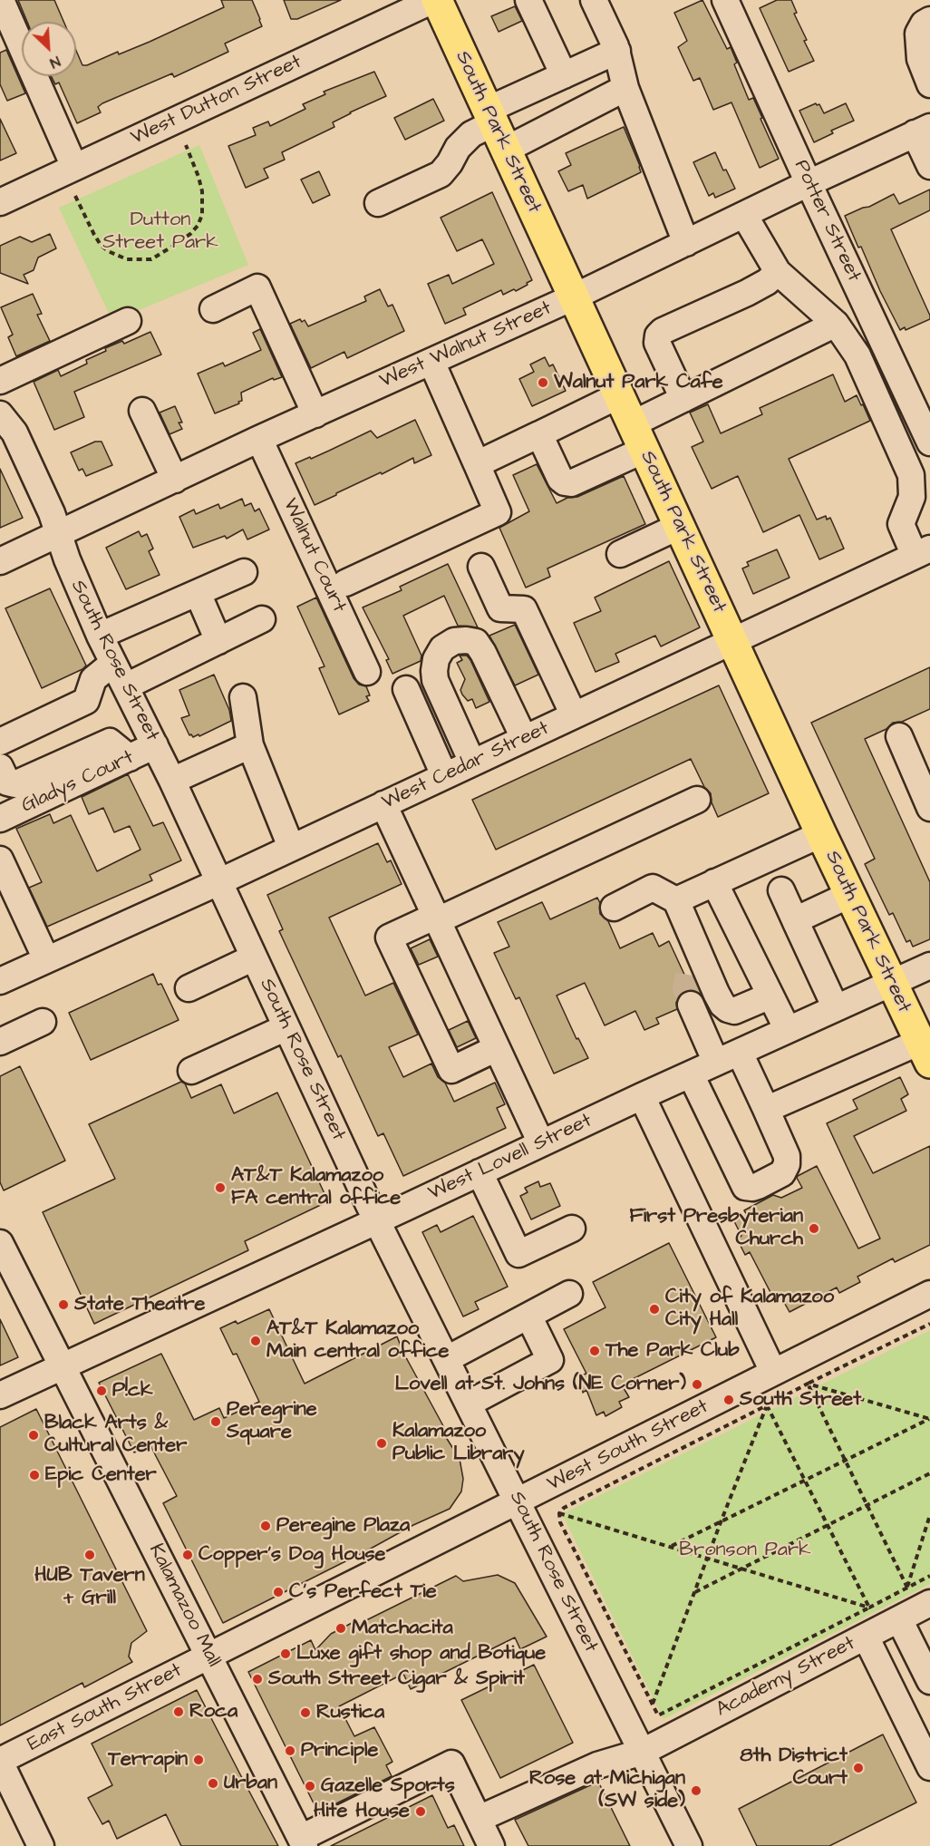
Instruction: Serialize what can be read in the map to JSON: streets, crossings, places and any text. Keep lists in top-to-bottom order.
{
  "streets": {
    "main road": ["South Park Street"],
    "street": [
      "West Dutton Street",
      "Potter Street",
      "West Walnut Street",
      "Walnut Court",
      "South Rose Street",
      "West Cedar Street",
      "Gladys Court",
      "West Lovell Street",
      "West South Street",
      "Kalamazoo Mall",
      "Academy Street",
      "East South Street"
    ]
  },
  "crossings": [
    ["West Dutton Street", "South Park Street"],
    ["South Park Street", "West Walnut Street"],
    ["South Park Street", "West Cedar Street"],
    ["South Park Street", "West Lovell Street"],
    ["Potter Street", "West Walnut Street"],
    ["West Walnut Street", "Walnut Court"],
    ["West Walnut Street", "South Rose Street"],
    ["South Rose Street", "West Cedar Street"],
    ["South Rose Street", "Gladys Court"],
    ["South Rose Street", "West Lovell Street"],
    ["South Rose Street", "West South Street"],
    ["South Rose Street", "Academy Street"],
    ["West Lovell Street", "Kalamazoo Mall"],
    ["West South Street", "Kalamazoo Mall"],
    ["West South Street", "East South Street"],
    ["Kalamazoo Mall", "East South Street"]
  ],
  "parks": ["Dutton Street Park", "Bronson Park"],
  "places": [
    "Walnut Park Cafe",
    "AT&T Kalamazoo FA central office",
    "First Presbyterian Church",
    "State Theatre",
    "City of Kalamazoo City Hall",
    "AT&T Kalamazoo Main central office",
    "The Park Club",
    "Lovell at St. Johns (NE Corner)",
    "P!ck",
    "South Street",
    "Peregrine Square",
    "Black Arts & Cultural Center",
    "Kalamazoo Public Library",
    "Epic Center",
    "Peregine Plaza",
    "HUB Tavern + Grill",
    "Copper's Dog House",
    "C's Perfect Tie",
    "Matchacita",
    "Luxe gift shop and Botique",
    "South Street Cigar & Spirit",
    "Roca",
    "Rustica",
    "Principle",
    "Terrapin",
    "8th District Court",
    "Urban",
    "Gazelle Sports",
    "Rose at Michigan (SW side)",
    "Hite House"
  ],
  "north": "bottom right"
}
